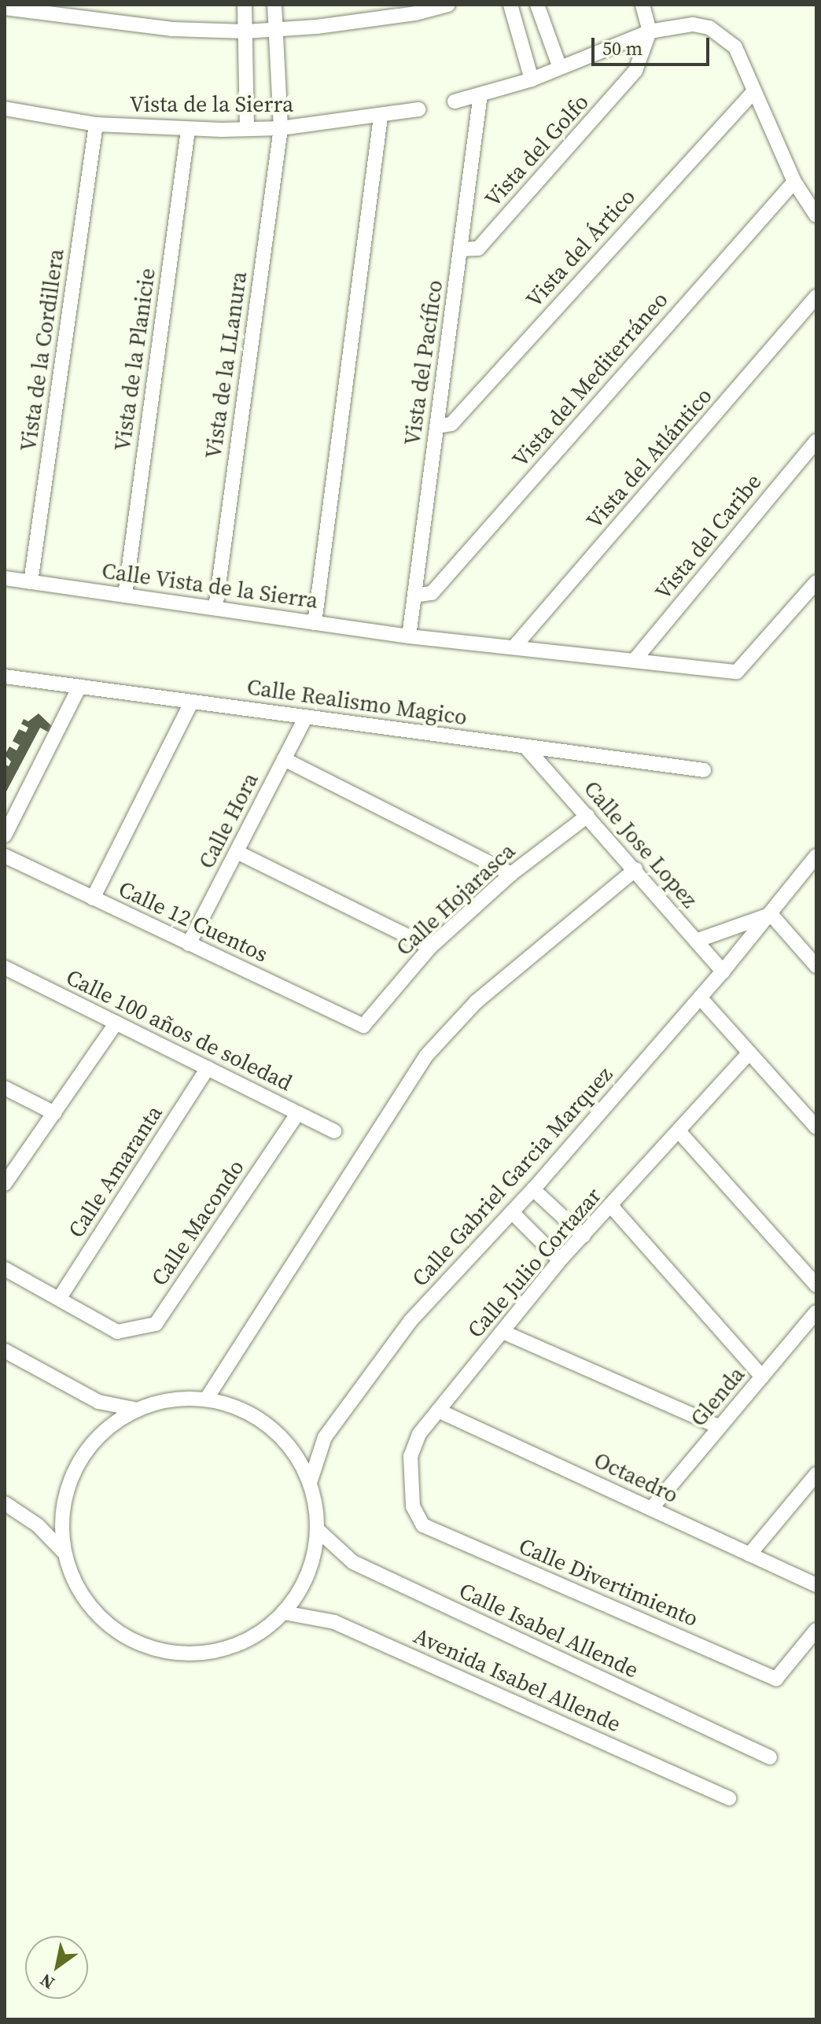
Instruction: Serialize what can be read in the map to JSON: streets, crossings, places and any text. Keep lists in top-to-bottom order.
{
  "streets": {
    "street": [
      "Vista de la Sierra",
      "Vista del Golfo",
      "Vista del Ártico",
      "Vista de la Cordillera",
      "Vista de la Planicie",
      "Vista del Pacífico",
      "Vista de la LLanura",
      "Vista del Mediterráneo",
      "Vista del Atlántico",
      "Vista del Caribe",
      "Calle Vista de la Sierra",
      "Calle Realismo Magico",
      "Calle Hora",
      "Calle Jose Lopez",
      "Calle Hojarasca",
      "Calle 12 Cuentos",
      "Calle 100 años de soledad",
      "Calle Amaranta",
      "Calle Gabriel Garcia Marquez",
      "Calle Macondo",
      "Calle Julio Cortazar",
      "Glenda",
      "Octaedro",
      "Calle Divertimiento",
      "Calle Isabel Allende",
      "Avenida Isabel Allende"
    ]
  },
  "crossings": [
    ["Vista de la Sierra", "Vista de la Cordillera"],
    ["Vista de la Sierra", "Vista de la Planicie"],
    ["Vista de la Sierra", "Vista de la LLanura"],
    ["Vista del Golfo", "Vista del Pacífico"],
    ["Vista del Ártico", "Vista del Pacífico"],
    ["Vista de la Cordillera", "Calle Vista de la Sierra"],
    ["Vista de la Planicie", "Calle Vista de la Sierra"],
    ["Vista del Pacífico", "Vista del Mediterráneo"],
    ["Vista del Pacífico", "Calle Vista de la Sierra"],
    ["Vista de la LLanura", "Calle Vista de la Sierra"],
    ["Vista del Atlántico", "Calle Vista de la Sierra"],
    ["Vista del Caribe", "Calle Vista de la Sierra"],
    ["Calle Realismo Magico", "Calle Hora"],
    ["Calle Realismo Magico", "Calle Jose Lopez"],
    ["Calle Hora", "Calle 12 Cuentos"],
    ["Calle Jose Lopez", "Calle Hojarasca"],
    ["Calle Jose Lopez", "Calle Gabriel Garcia Marquez"],
    ["Calle Hojarasca", "Calle 12 Cuentos"],
    ["Calle 100 años de soledad", "Calle Amaranta"],
    ["Calle 100 años de soledad", "Calle Macondo"],
    ["Calle Amaranta", "Calle Macondo"],
    ["Calle Julio Cortazar", "Octaedro"],
    ["Calle Julio Cortazar", "Calle Divertimiento"],
    ["Glenda", "Octaedro"]
  ],
  "scale_bar": "50 m",
  "north": "bottom left"
}
